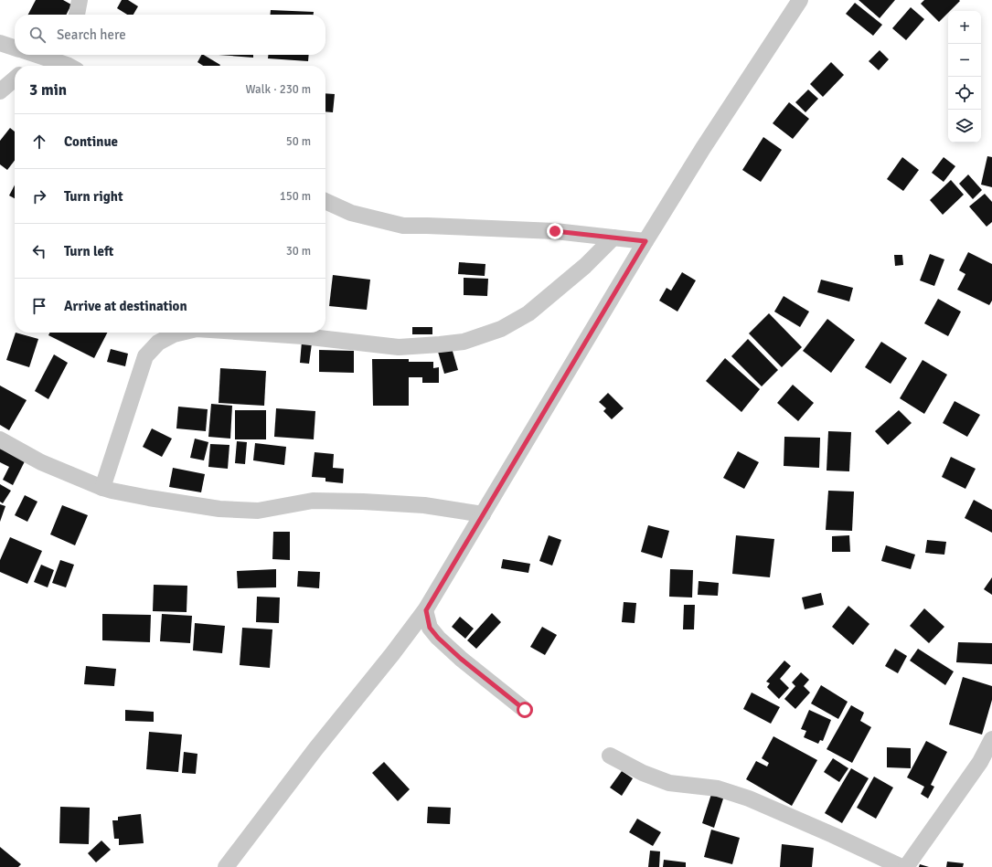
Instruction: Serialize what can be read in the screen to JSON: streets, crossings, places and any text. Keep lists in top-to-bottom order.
{
  "page": {
    "map_buttons": ["+", "−"],
    "search": "Search here",
    "heading": ["3 min", "Walk · 230 m"],
    "list": [
      ["Continue", "50 m"],
      ["Turn right", "150 m"],
      ["Turn left", "30 m"],
      "Arrive at destination"
    ]
  }
}
